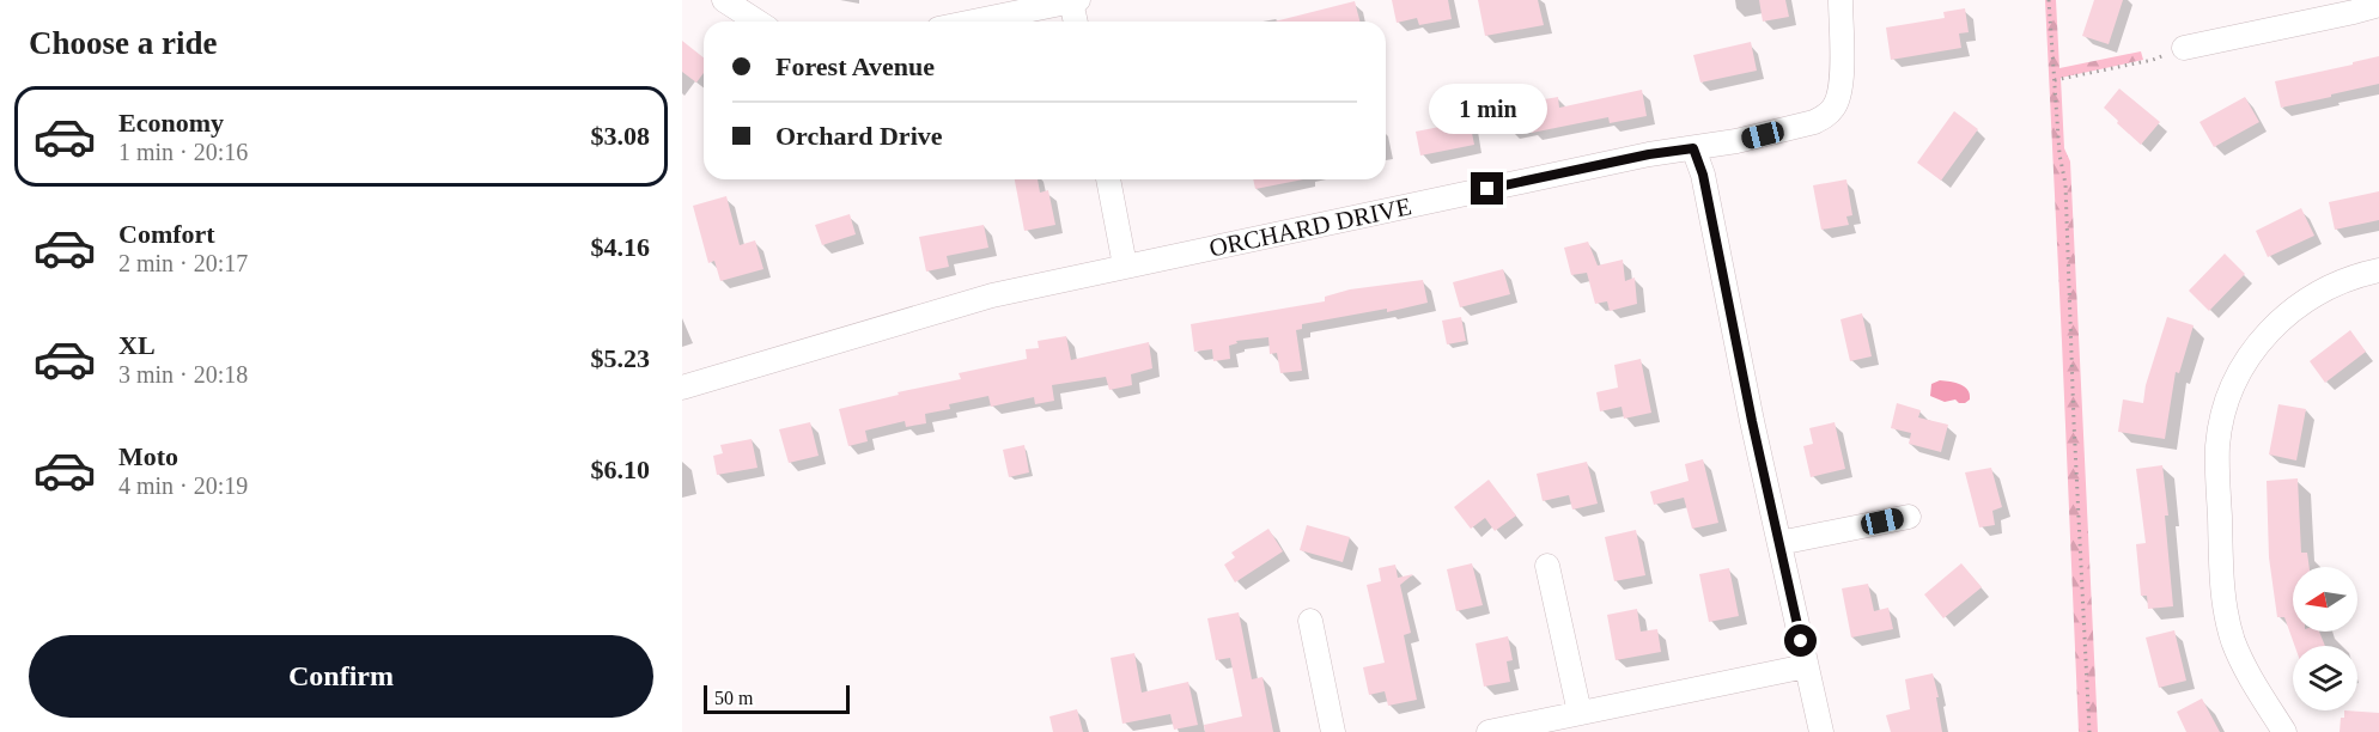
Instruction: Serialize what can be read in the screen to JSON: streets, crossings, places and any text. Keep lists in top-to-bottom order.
{
  "streets": {
    "street": ["ORCHARD DRIVE"]
  },
  "scale_bar": "50 m",
  "north": "left",
  "page": {
    "heading": "Choose a ride",
    "banner": ["Forest Avenue", "Orchard Drive"],
    "bubble": "1 min",
    "list": [
      {
        "name": "Economy",
        "note": "1 min · 20:16",
        "value": "$3.08"
      },
      {
        "name": "Comfort",
        "note": "2 min · 20:17",
        "value": "$4.16"
      },
      {
        "name": "XL",
        "note": "3 min · 20:18",
        "value": "$5.23"
      },
      {
        "name": "Moto",
        "note": "4 min · 20:19",
        "value": "$6.10"
      }
    ],
    "buttons": "Confirm",
    "scale": "50 m"
  }
}
